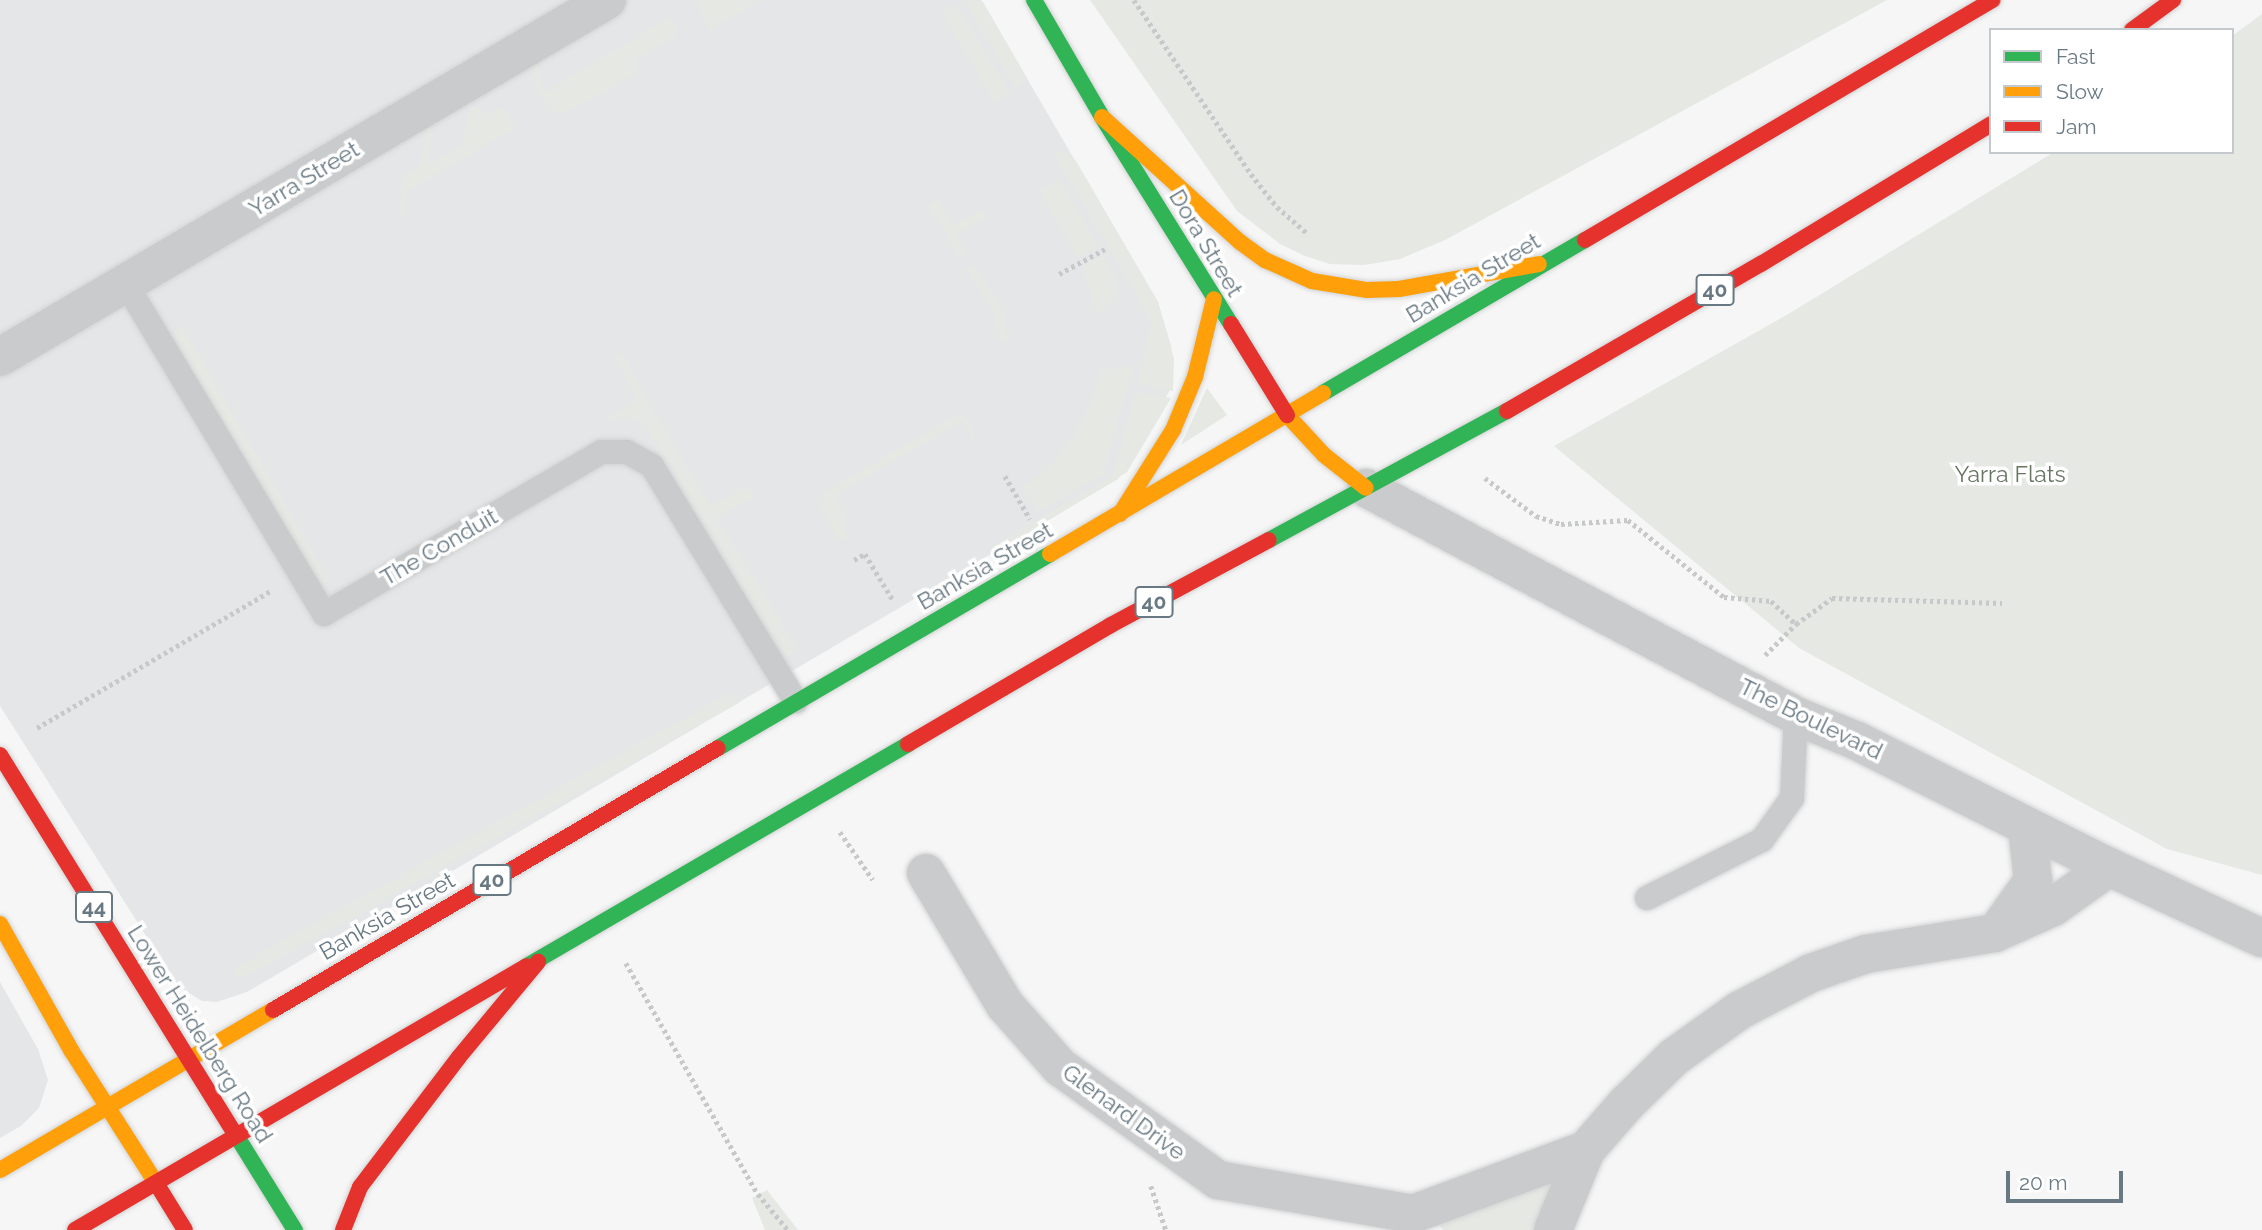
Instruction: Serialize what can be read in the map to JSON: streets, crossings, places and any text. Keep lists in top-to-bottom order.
{
  "streets": {
    "main road": [
      "Dora Street",
      "Banksia Street",
      "40",
      "44",
      "Lower Heidelberg Road"
    ],
    "street": ["Yarra Street", "The Boulevard", "Glenard Drive"],
    "lane": ["The Conduit"]
  },
  "crossings": [
    ["Yarra Street", "The Conduit"],
    ["Dora Street", "Banksia Street"],
    ["Dora Street", "40"],
    ["Dora Street", "The Boulevard"],
    ["Banksia Street", "The Conduit"],
    ["Banksia Street", "Lower Heidelberg Road"],
    ["40", "The Boulevard"],
    ["40", "Lower Heidelberg Road"],
    ["The Boulevard", "Glenard Drive"]
  ],
  "parks": ["Yarra Flats"],
  "legend": ["Fast", "Slow", "Jam"],
  "scale_bar": "20 m"
}
